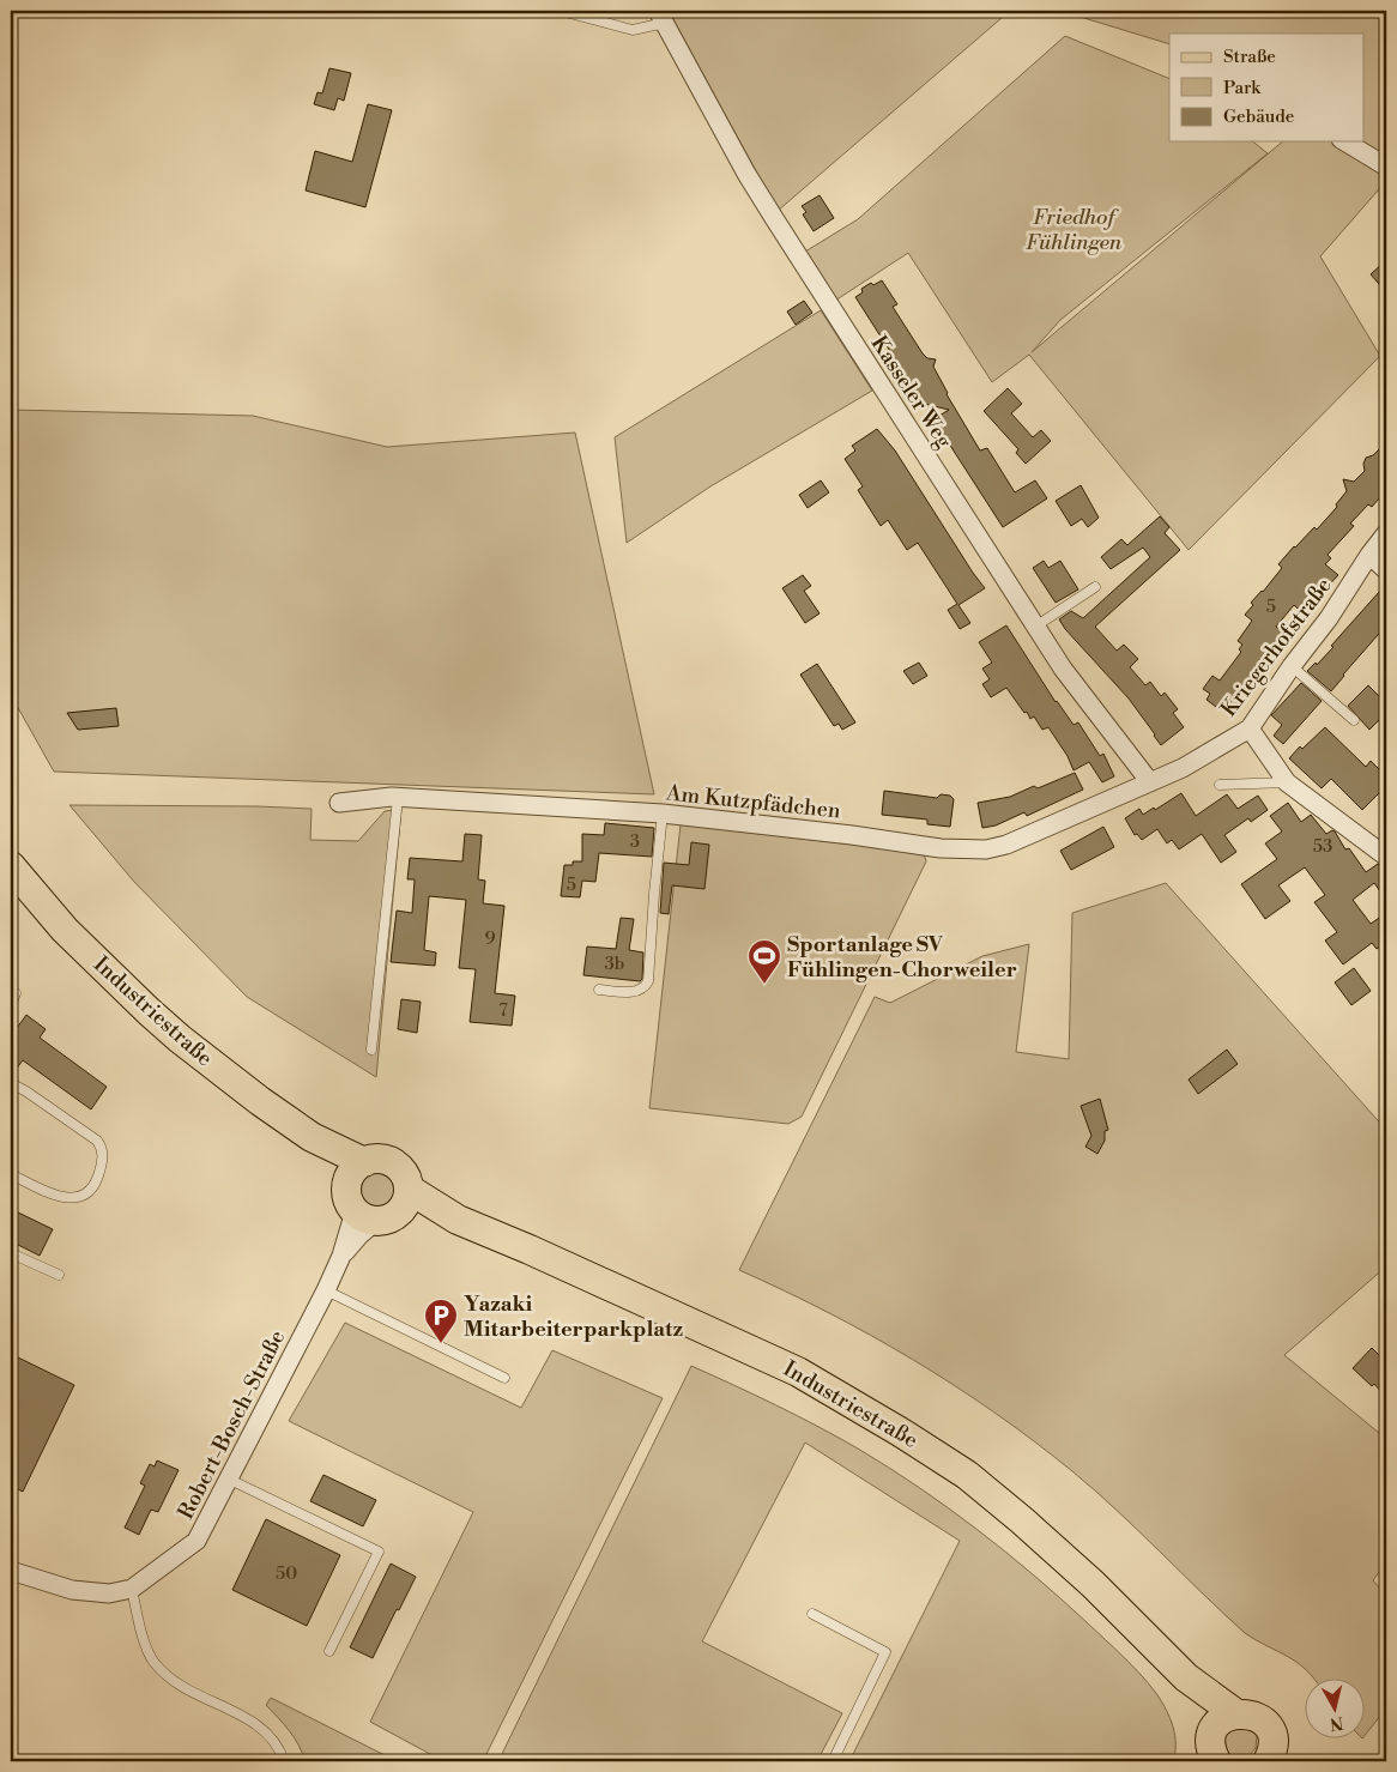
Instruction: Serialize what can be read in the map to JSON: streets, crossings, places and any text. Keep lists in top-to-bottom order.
{
  "streets": {
    "main road": ["Industriestraße"],
    "street": [
      "Kasseler Weg",
      "Kriegerhofstraße",
      "Am Kutzpfädchen",
      "Robert-Bosch-Straße"
    ]
  },
  "crossings": [
    ["Kasseler Weg", "Kriegerhofstraße"],
    ["Kasseler Weg", "Am Kutzpfädchen"],
    ["Kriegerhofstraße", "Am Kutzpfädchen"],
    ["Industriestraße", "Robert-Bosch-Straße"]
  ],
  "parks": ["Friedhof Fühlingen"],
  "places": {
    "sports": ["Sportanlage SV Fühlingen-Chorweiler"],
    "parking": ["Yazaki Mitarbeiterparkplatz"]
  },
  "house_numbers": [
    "5",
    "3",
    "53",
    "5",
    "9",
    "3b",
    "7",
    "50"
  ],
  "legend": ["Straße", "Park", "Gebäude"],
  "north": "bottom"
}
